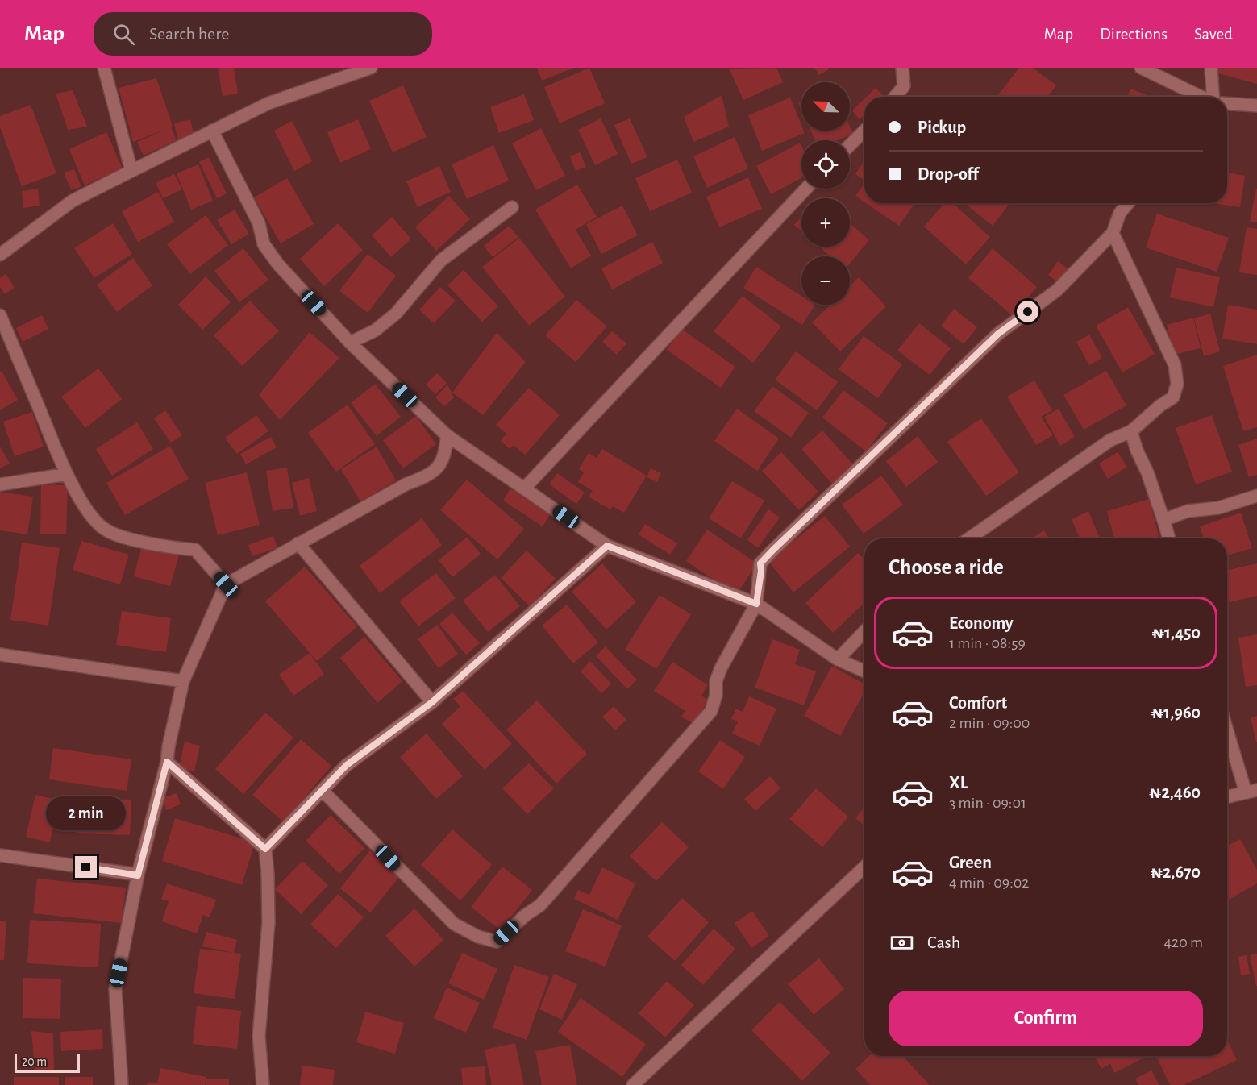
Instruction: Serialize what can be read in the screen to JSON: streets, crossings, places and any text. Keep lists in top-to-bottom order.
{
  "scale_bar": "20 m",
  "north": "top left",
  "page": {
    "header": "Map",
    "search": "Search here",
    "nav": ["Map", "Directions", "Saved"],
    "map_buttons": ["+", "−"],
    "banner": ["Pickup", "Drop-off"],
    "heading": "Choose a ride",
    "list": [
      {
        "name": "Economy",
        "note": "1 min · 08:59",
        "value": "₦1,450"
      },
      {
        "name": "Comfort",
        "note": "2 min · 09:00",
        "value": "₦1,960"
      },
      {
        "name": "XL",
        "note": "3 min · 09:01",
        "value": "₦2,460"
      },
      {
        "name": "Green",
        "note": "4 min · 09:02",
        "value": "₦2,670"
      }
    ],
    "bubble": "2 min",
    "pay": ["Cash", "420 m"],
    "buttons": "Confirm",
    "scale": "20 m"
  }
}
